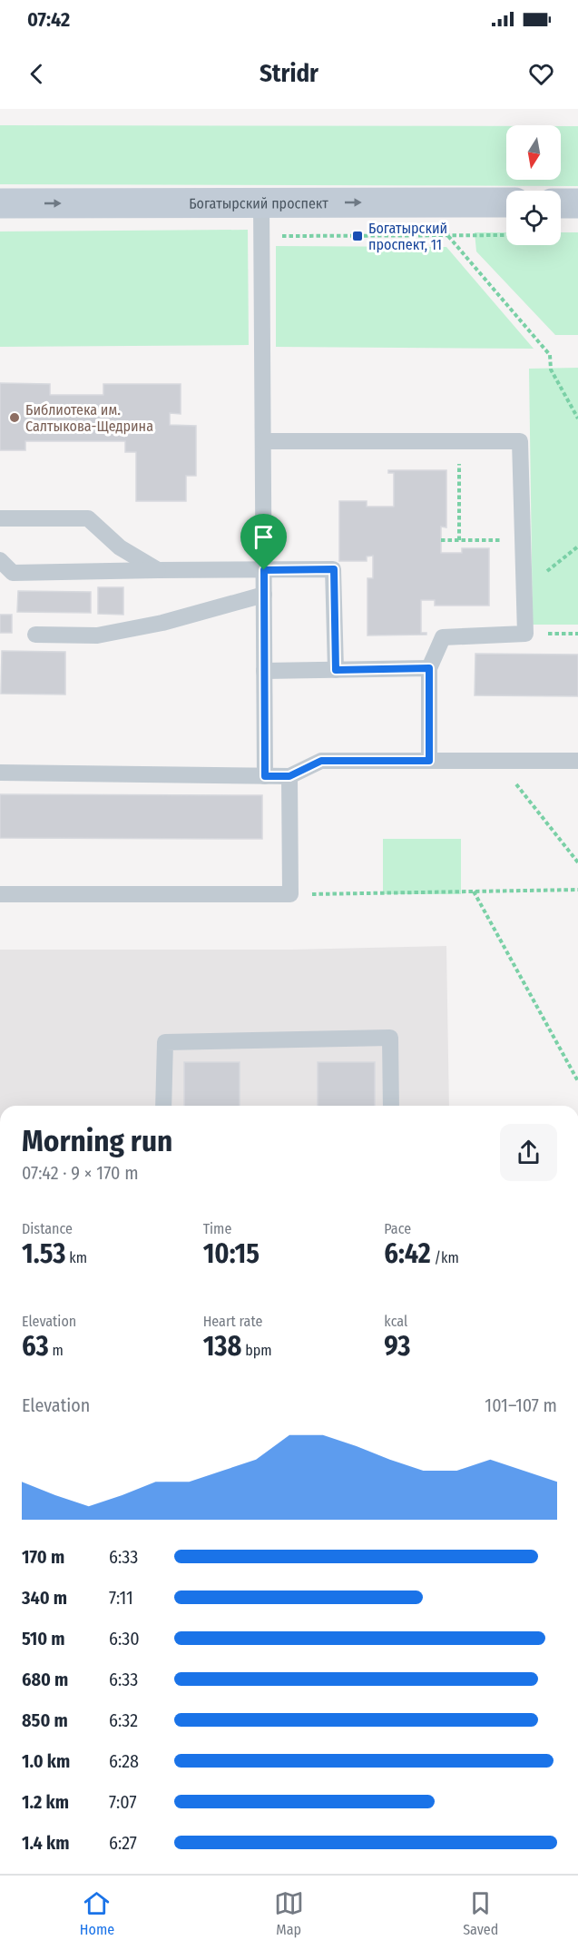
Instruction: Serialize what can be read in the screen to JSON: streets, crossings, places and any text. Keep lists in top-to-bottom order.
{
  "streets": {
    "main road": ["Богатырский проспект"]
  },
  "one_way": ["Богатырский проспект"],
  "places": {
    "transit": ["Богатырский проспект, 11"],
    "other": ["Библиотека им. Салтыкова-Щедрина"]
  },
  "north": "bottom",
  "page": {
    "status": "07:42",
    "header": "Stridr",
    "heading": ["Morning run", "07:42 · 9 × 170 m"],
    "stats": [
      ["Distance", "1.53 km"],
      ["Time", "10:15"],
      ["Pace", "6:42 /km"],
      ["Elevation", "63 m"],
      ["Heart rate", "138 bpm"],
      ["kcal", "93"]
    ],
    "chart": ["Elevation", "101–107 m"],
    "list": [
      {
        "name": "170 m",
        "note": "6:33"
      },
      {
        "name": "340 m",
        "note": "7:11"
      },
      {
        "name": "510 m",
        "note": "6:30"
      },
      {
        "name": "680 m",
        "note": "6:33"
      },
      {
        "name": "850 m",
        "note": "6:32"
      },
      {
        "name": "1.0 km",
        "note": "6:28"
      },
      {
        "name": "1.2 km",
        "note": "7:07"
      },
      {
        "name": "1.4 km",
        "note": "6:27"
      }
    ],
    "tabs": ["Home", "Map", "Saved"]
  }
}
